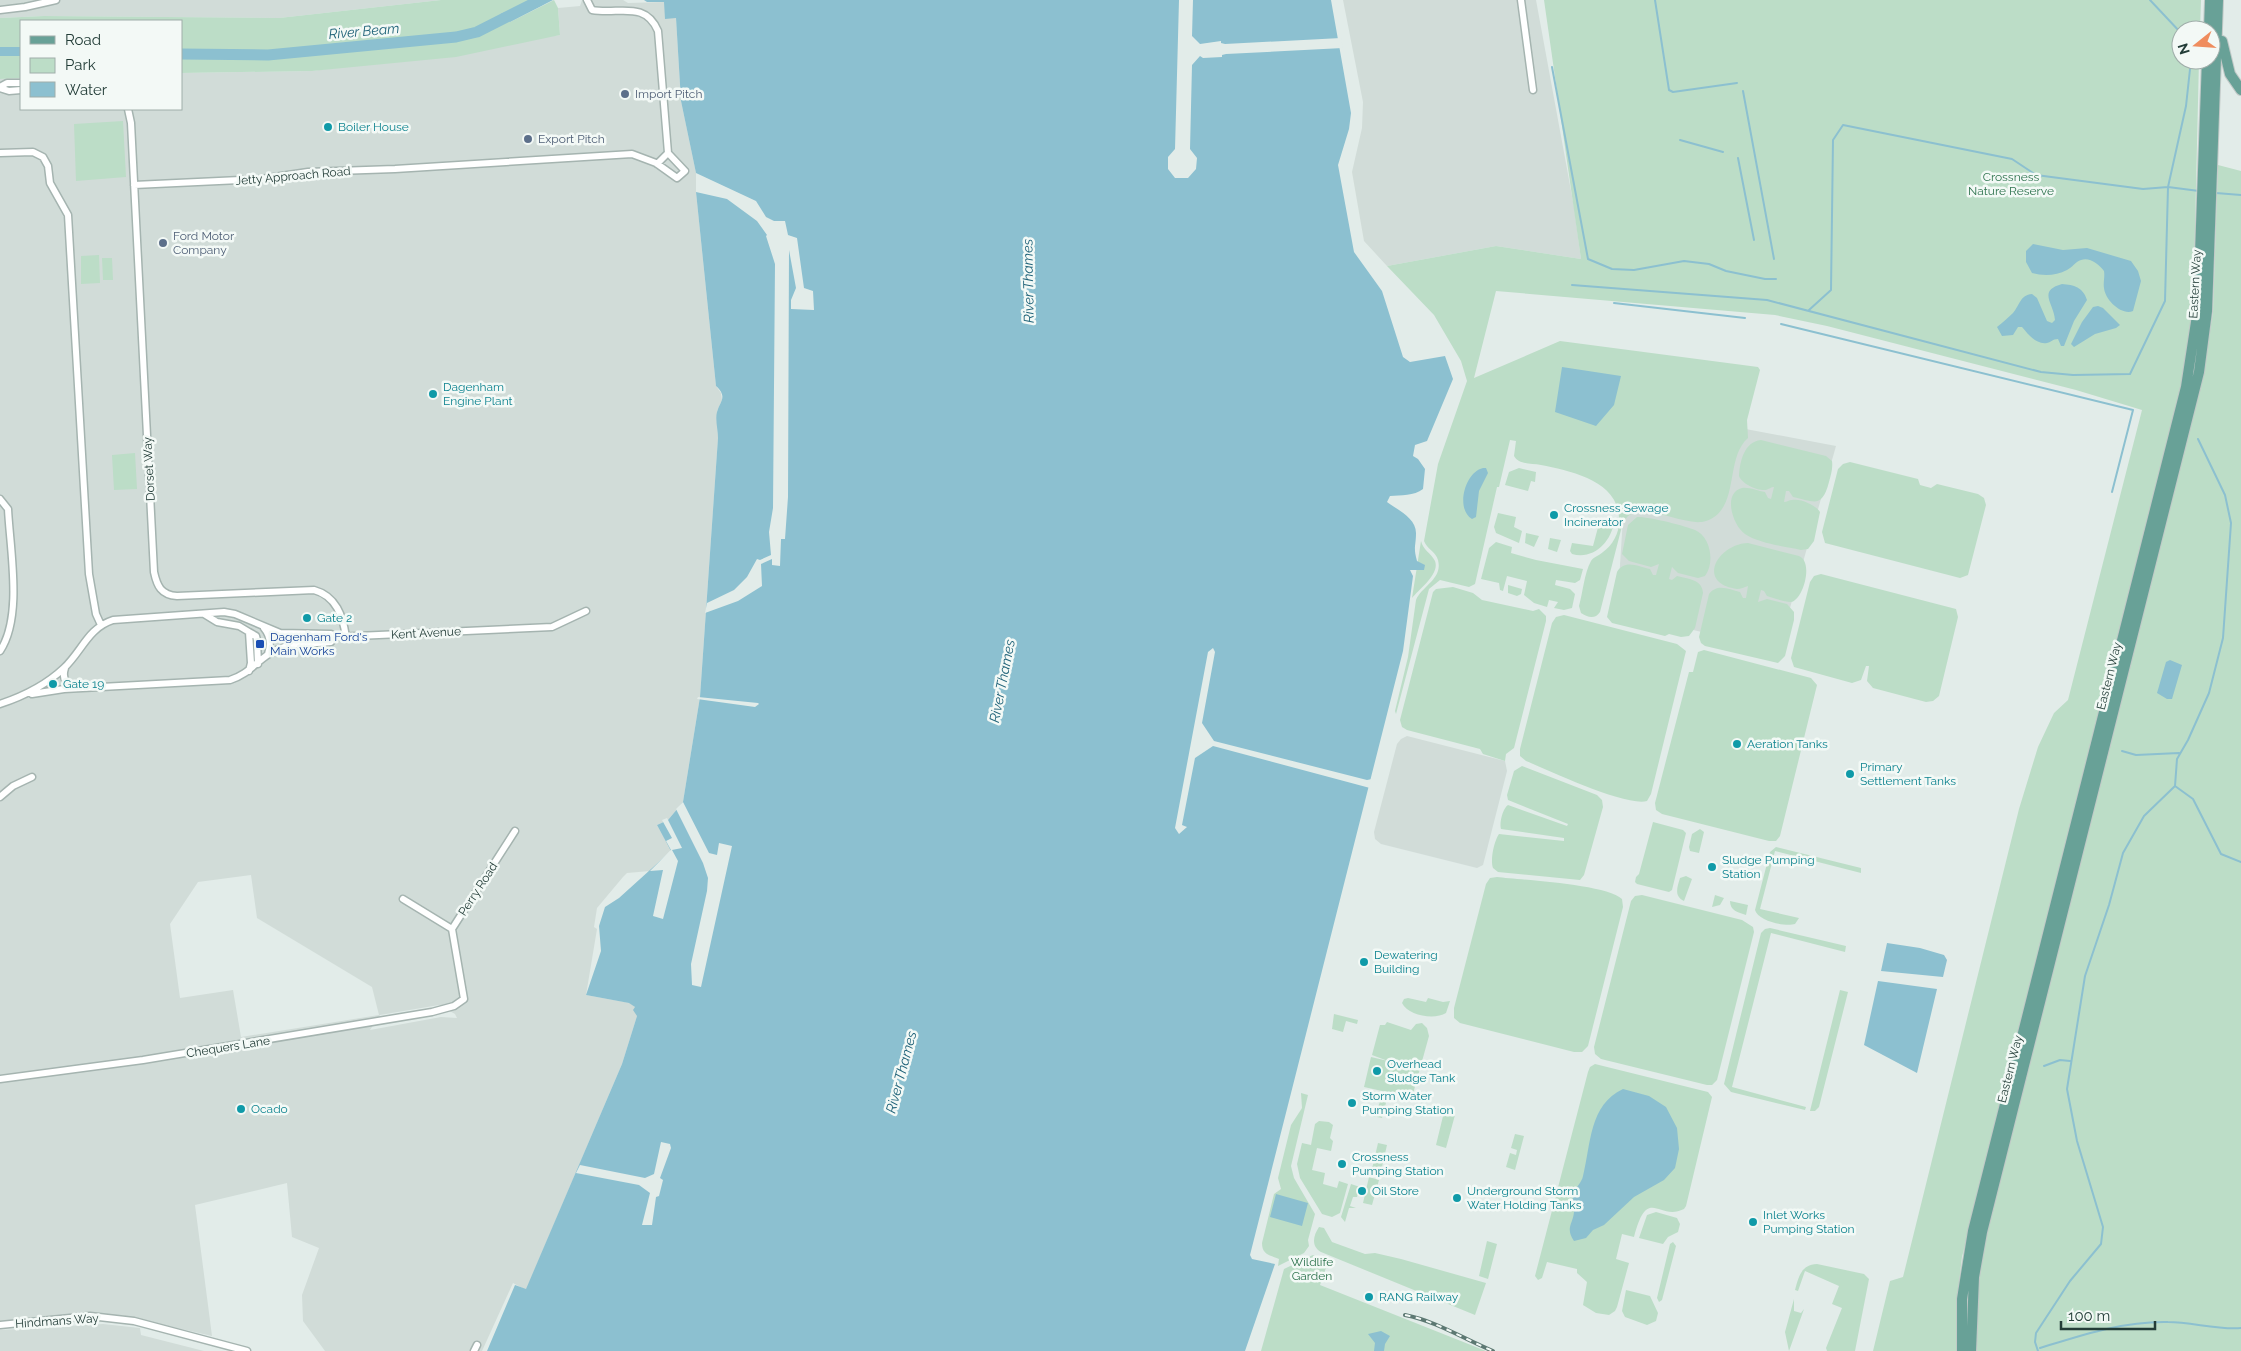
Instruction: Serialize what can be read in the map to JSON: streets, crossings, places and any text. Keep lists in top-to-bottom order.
{
  "streets": {
    "main road": ["Eastern Way"],
    "street": [
      "Jetty Approach Road",
      "Dorset Way",
      "Kent Avenue",
      "Perry Road",
      "Chequers Lane",
      "Hindmans Way"
    ]
  },
  "crossings": [
    ["Jetty Approach Road", "Dorset Way"],
    ["Dorset Way", "Kent Avenue"],
    ["Perry Road", "Chequers Lane"]
  ],
  "water": ["River Beam", "River Thames"],
  "parks": ["Crossness Nature Reserve", "Wildlife Garden"],
  "places": {
    "other": [
      "Import Pitch",
      "Boiler House",
      "Export Pitch",
      "Ford Motor Company",
      "Dagenham Engine Plant",
      "Crossness Sewage Incinerator",
      "Gate 2",
      "Gate 19",
      "Aeration Tanks",
      "Primary Settlement Tanks",
      "Sludge Pumping Station",
      "Dewatering Building",
      "Overhead Sludge Tank",
      "Storm Water Pumping Station",
      "Ocado",
      "Crossness Pumping Station",
      "Oil Store",
      "Underground Storm Water Holding Tanks",
      "Inlet Works Pumping Station",
      "RANG Railway"
    ],
    "transit": ["Dagenham Ford's Main Works"]
  },
  "legend": ["Road", "Park", "Water"],
  "scale_bar": "100 m",
  "north": "left"
}
